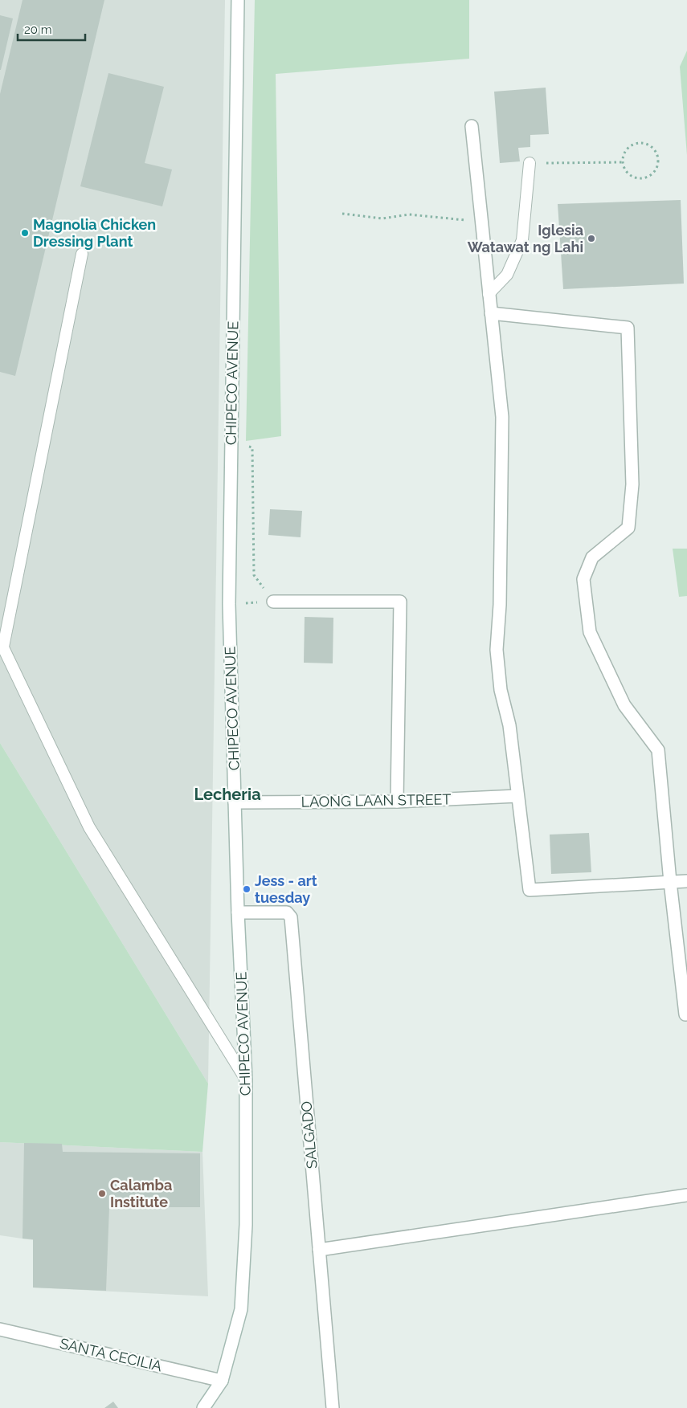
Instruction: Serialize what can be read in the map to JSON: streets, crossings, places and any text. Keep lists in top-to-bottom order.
{
  "streets": {
    "street": [
      "CHIPECO AVENUE",
      "LAONG LAAN STREET",
      "SALGADO",
      "SANTA CECILIA"
    ]
  },
  "crossings": [
    ["CHIPECO AVENUE", "LAONG LAAN STREET"],
    ["CHIPECO AVENUE", "SALGADO"],
    ["CHIPECO AVENUE", "SANTA CECILIA"]
  ],
  "districts": ["Lecheria"],
  "places": [
    "Magnolia Chicken Dressing Plant",
    "Iglesia Watawat ng Lahi",
    "Jess - art tuesday",
    "Calamba Institute"
  ],
  "scale_bar": "20 m"
}
